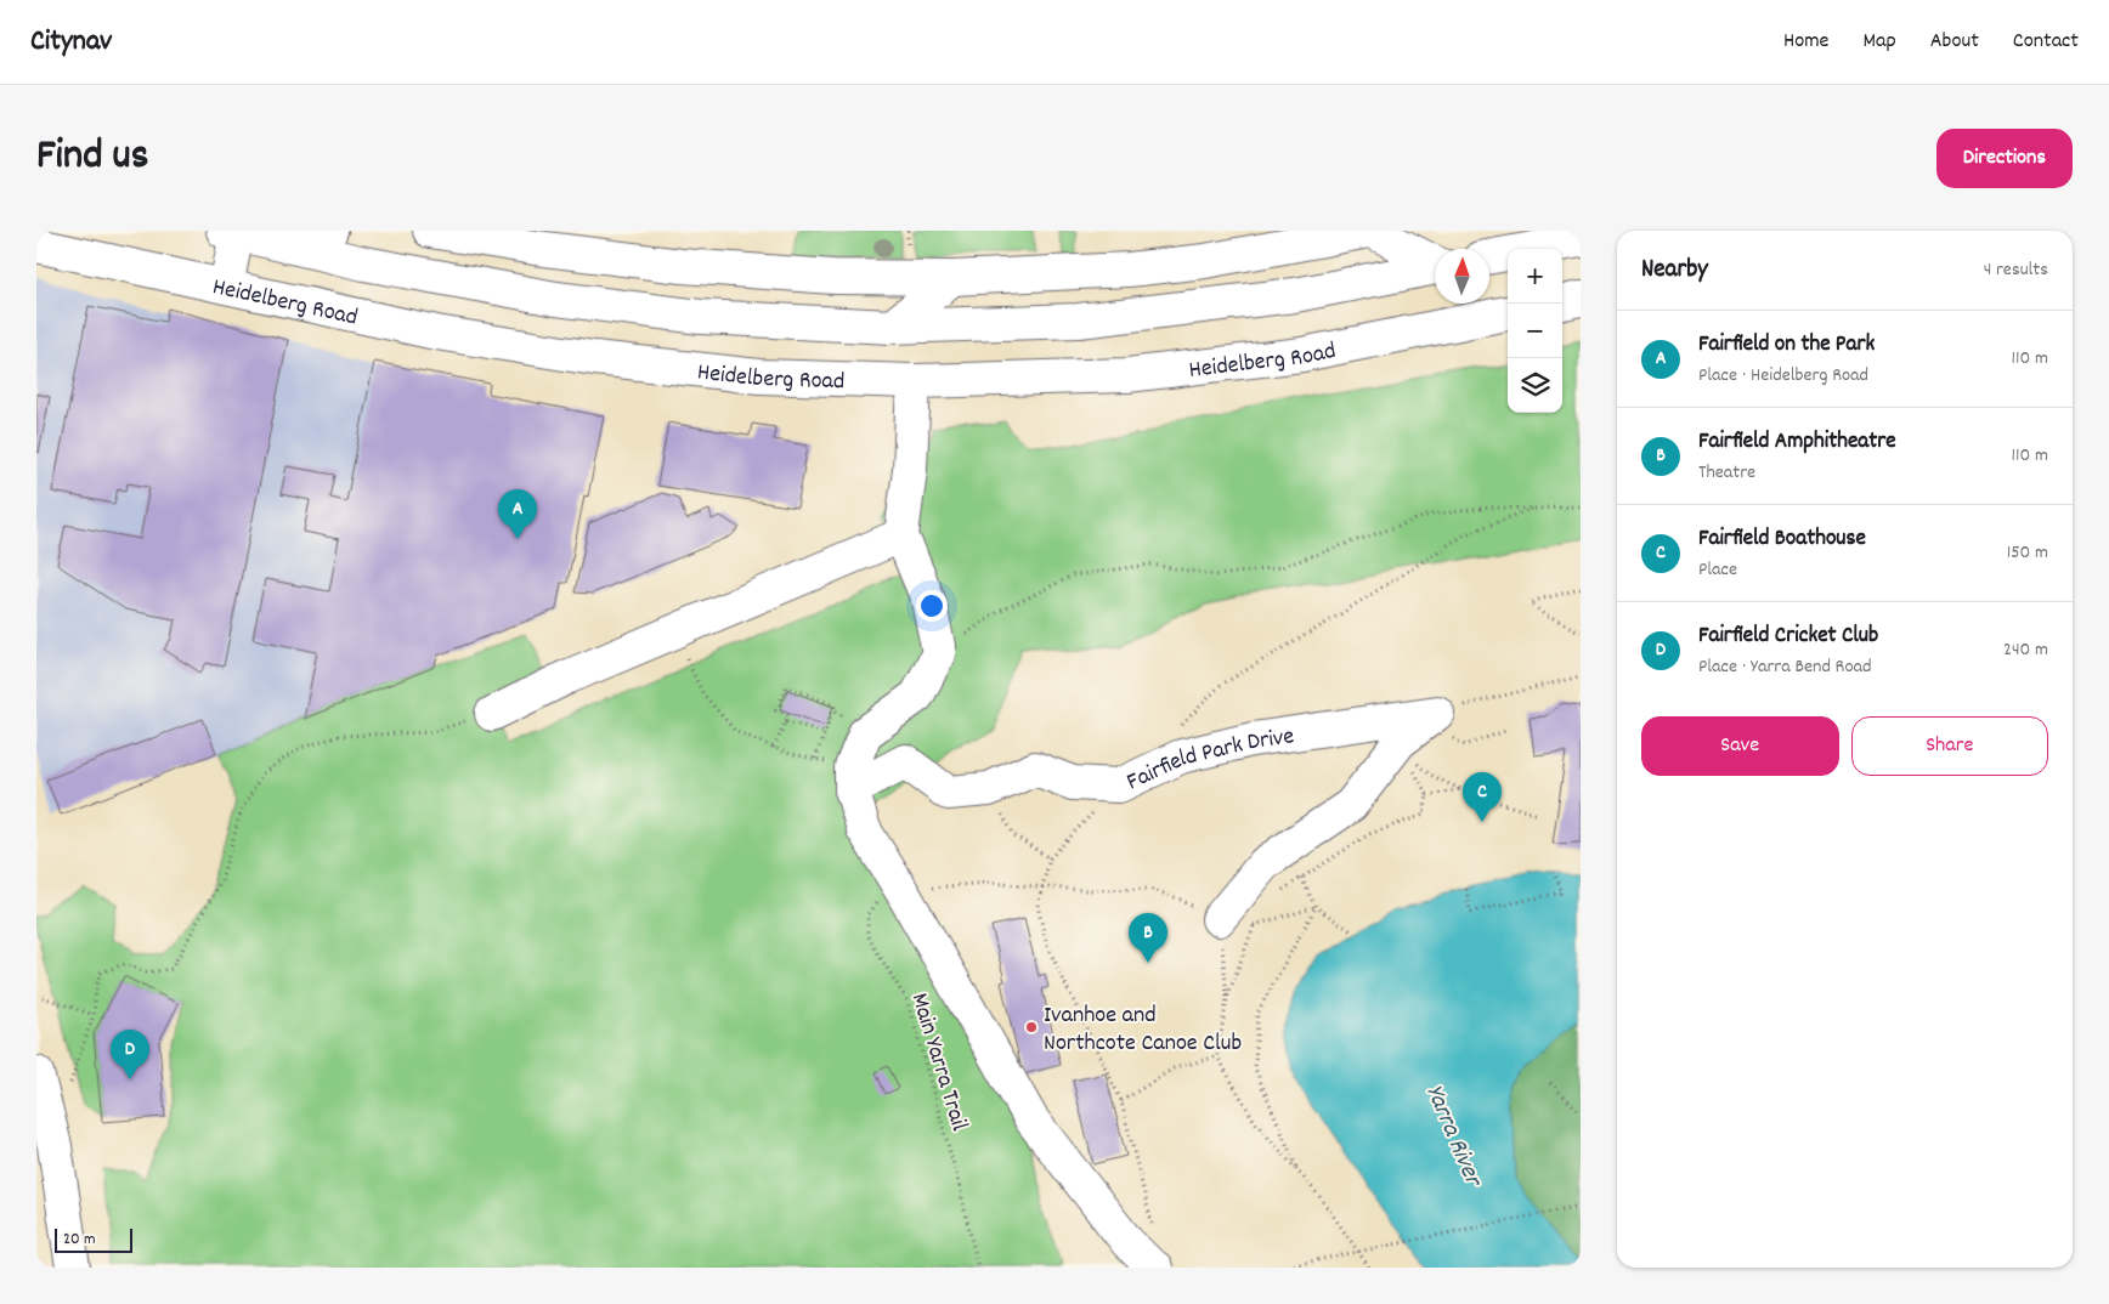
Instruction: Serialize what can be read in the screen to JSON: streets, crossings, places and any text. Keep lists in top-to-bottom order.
{
  "streets": {
    "main road": ["Heidelberg Road", "Fairfield Park Drive"],
    "path": ["Main Yarra Trail"]
  },
  "water": ["Yarra River"],
  "places": ["Ivanhoe and Northcote Canoe Club"],
  "scale_bar": "20 m",
  "north": "top",
  "page": {
    "header": "Citynav",
    "nav": [
      "Home",
      "Map",
      "About",
      "Contact"
    ],
    "title": "Find us",
    "buttons": [
      "Directions",
      ["Save", "Share"]
    ],
    "heading": ["Nearby", "4 results"],
    "map_buttons": ["+", "−"],
    "list": [
      {
        "mark": "A",
        "name": "Fairfield on the Park",
        "note": "Place · Heidelberg Road",
        "value": "110 m"
      },
      {
        "mark": "B",
        "name": "Fairfield Amphitheatre",
        "note": "Theatre",
        "value": "110 m"
      },
      {
        "mark": "C",
        "name": "Fairfield Boathouse",
        "note": "Place",
        "value": "150 m"
      },
      {
        "mark": "D",
        "name": "Fairfield Cricket Club",
        "note": "Place · Yarra Bend Road",
        "value": "240 m"
      }
    ],
    "pins": [
      "A",
      "C",
      "B",
      "D"
    ],
    "scale": "20 m"
  }
}
